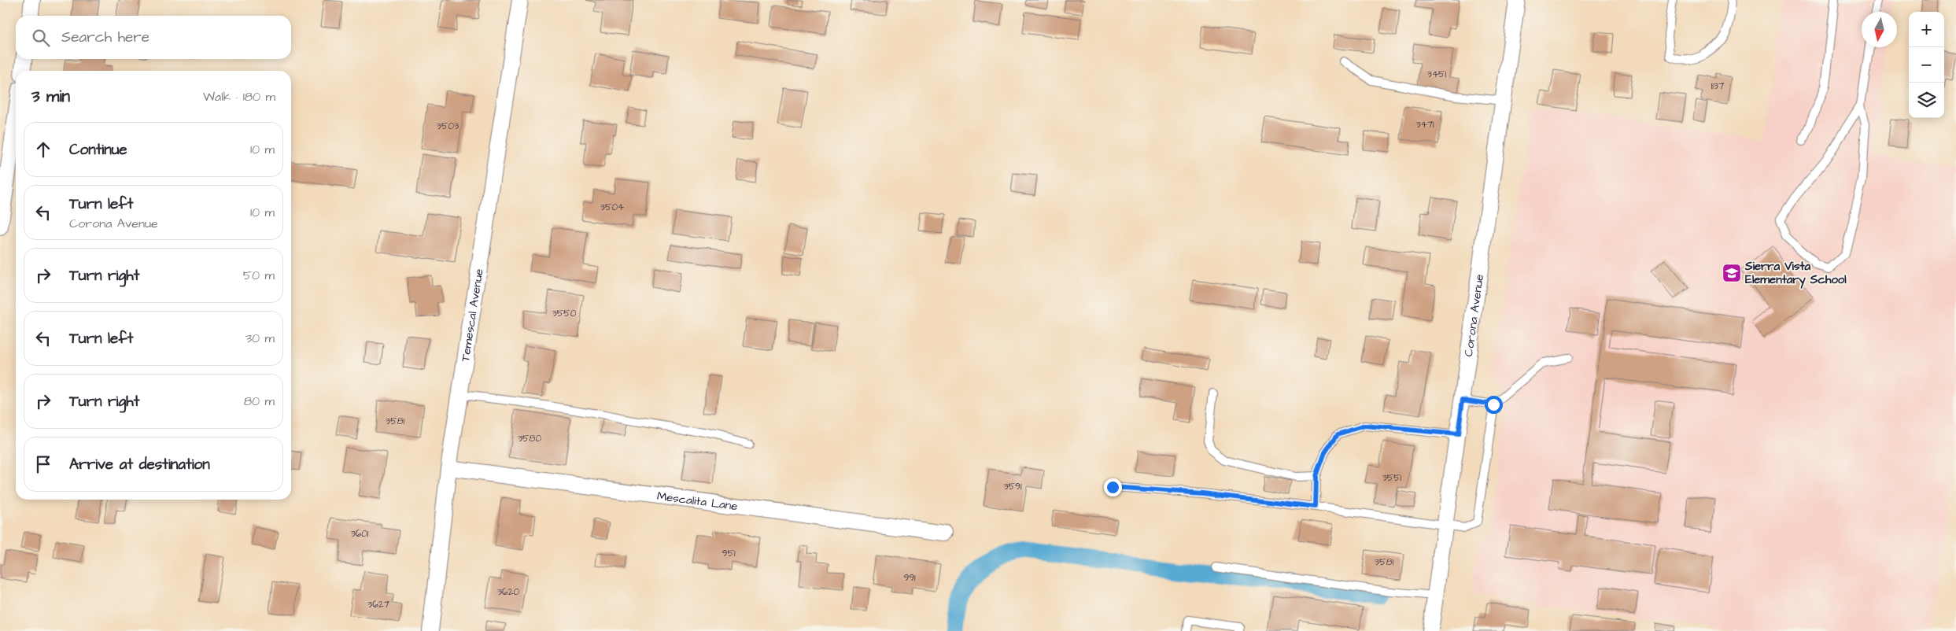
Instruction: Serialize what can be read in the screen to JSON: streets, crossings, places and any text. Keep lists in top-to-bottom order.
{
  "streets": {
    "street": ["Temescal Avenue", "Corona Avenue", "Mescalita Lane"]
  },
  "crossings": [
    ["Temescal Avenue", "Mescalita Lane"]
  ],
  "places": {
    "school or university": ["Sierra Vista Elementary School"]
  },
  "house_numbers": [
    "3451",
    "1137",
    "3471",
    "3503",
    "3504",
    "3550",
    "3581",
    "3580",
    "3551",
    "3591",
    "3601",
    "951",
    "3581",
    "991",
    "3620",
    "3627"
  ],
  "north": "bottom",
  "page": {
    "map_buttons": ["+", "−"],
    "search": "Search here",
    "heading": ["3 min", "Walk · 180 m"],
    "list": [
      ["Continue", "10 m"],
      ["Turn left", "Corona Avenue", "10 m"],
      ["Turn right", "50 m"],
      ["Turn left", "30 m"],
      ["Turn right", "80 m"],
      "Arrive at destination"
    ]
  }
}
